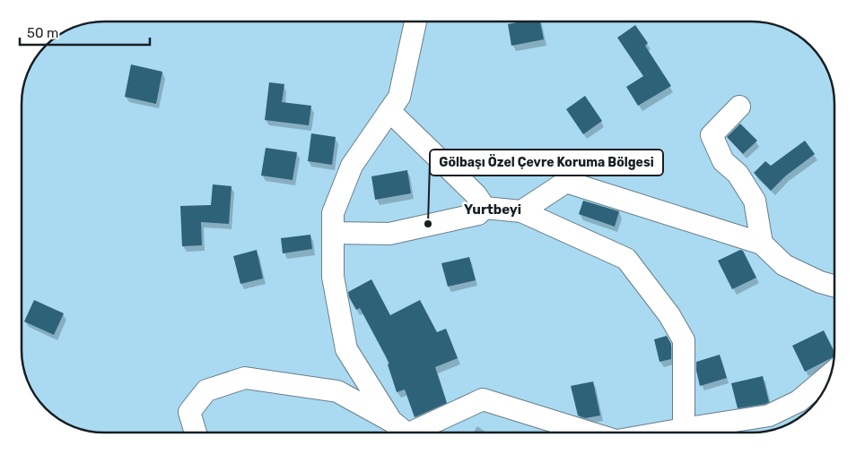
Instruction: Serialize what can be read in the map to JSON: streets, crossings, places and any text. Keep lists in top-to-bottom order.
{
  "districts": ["Yurtbeyi"],
  "places": ["Gölbaşı Özel Çevre Koruma Bölgesi"],
  "scale_bar": "50 m"
}
